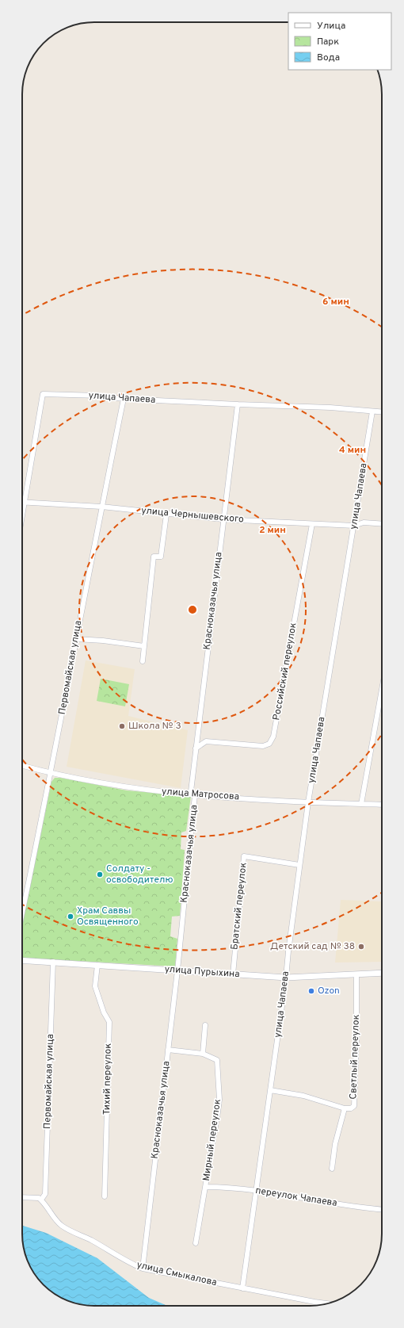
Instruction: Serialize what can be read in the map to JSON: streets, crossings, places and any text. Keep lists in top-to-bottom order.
{
  "streets": {
    "street": [
      "улица Чапаева",
      "улица Чернышевского",
      "Красноказачья улица",
      "Первомайская улица",
      "Российский переулок",
      "улица Матросова",
      "Братский переулок",
      "улица Пурыхина",
      "Светлый переулок",
      "Тихий переулок",
      "Мирный переулок",
      "переулок Чапаева",
      "улица Смыкалова"
    ]
  },
  "crossings": [
    ["улица Чапаева", "улица Чернышевского"],
    ["улица Чапаева", "Красноказачья улица"],
    ["улица Чапаева", "Первомайская улица"],
    ["улица Чапаева", "улица Матросова"],
    ["улица Чапаева", "Братский переулок"],
    ["улица Чапаева", "улица Пурыхина"],
    ["улица Чапаева", "переулок Чапаева"],
    ["улица Чапаева", "улица Смыкалова"],
    ["улица Чернышевского", "Красноказачья улица"],
    ["улица Чернышевского", "Первомайская улица"],
    ["улица Чернышевского", "Российский переулок"],
    ["Красноказачья улица", "Российский переулок"],
    ["Красноказачья улица", "улица Матросова"],
    ["Красноказачья улица", "улица Пурыхина"],
    ["Красноказачья улица", "улица Смыкалова"],
    ["Первомайская улица", "улица Матросова"],
    ["Первомайская улица", "улица Пурыхина"],
    ["Первомайская улица", "улица Смыкалова"],
    ["Братский переулок", "улица Пурыхина"],
    ["улица Пурыхина", "Светлый переулок"],
    ["улица Пурыхина", "Тихий переулок"],
    ["Мирный переулок", "переулок Чапаева"]
  ],
  "places": [
    "Школа № 3",
    "Солдату - освободителю",
    "Храм Саввы Освященного",
    "Детский сад № 38",
    "Ozon"
  ],
  "legend": ["Улица", "Парк", "Вода"],
  "rings": ["6 мин", "4 мин", "2 мин"]
}
